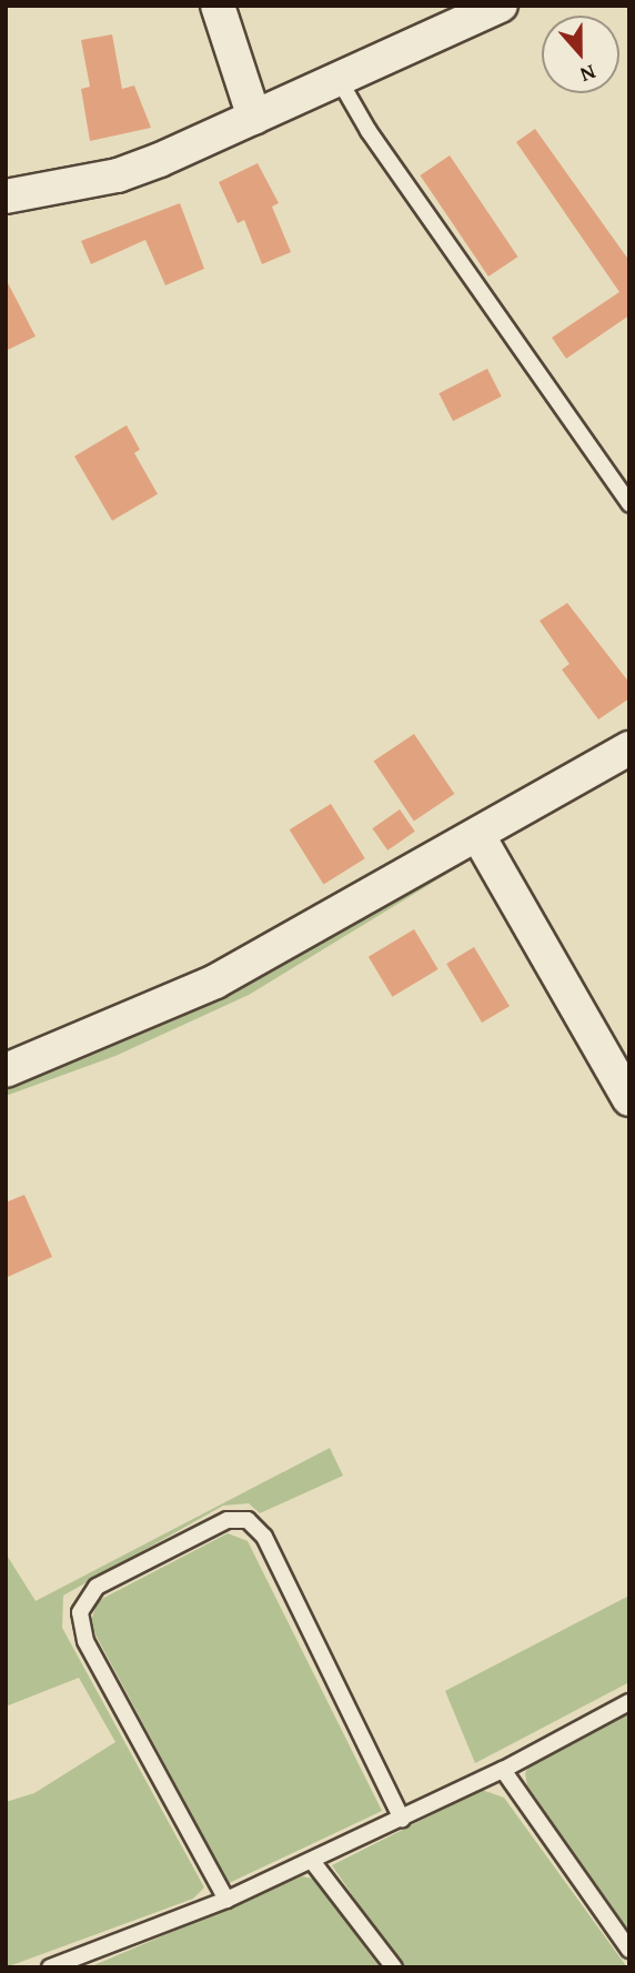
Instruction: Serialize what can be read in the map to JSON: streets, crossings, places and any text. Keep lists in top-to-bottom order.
{
  "north": "bottom"
}
